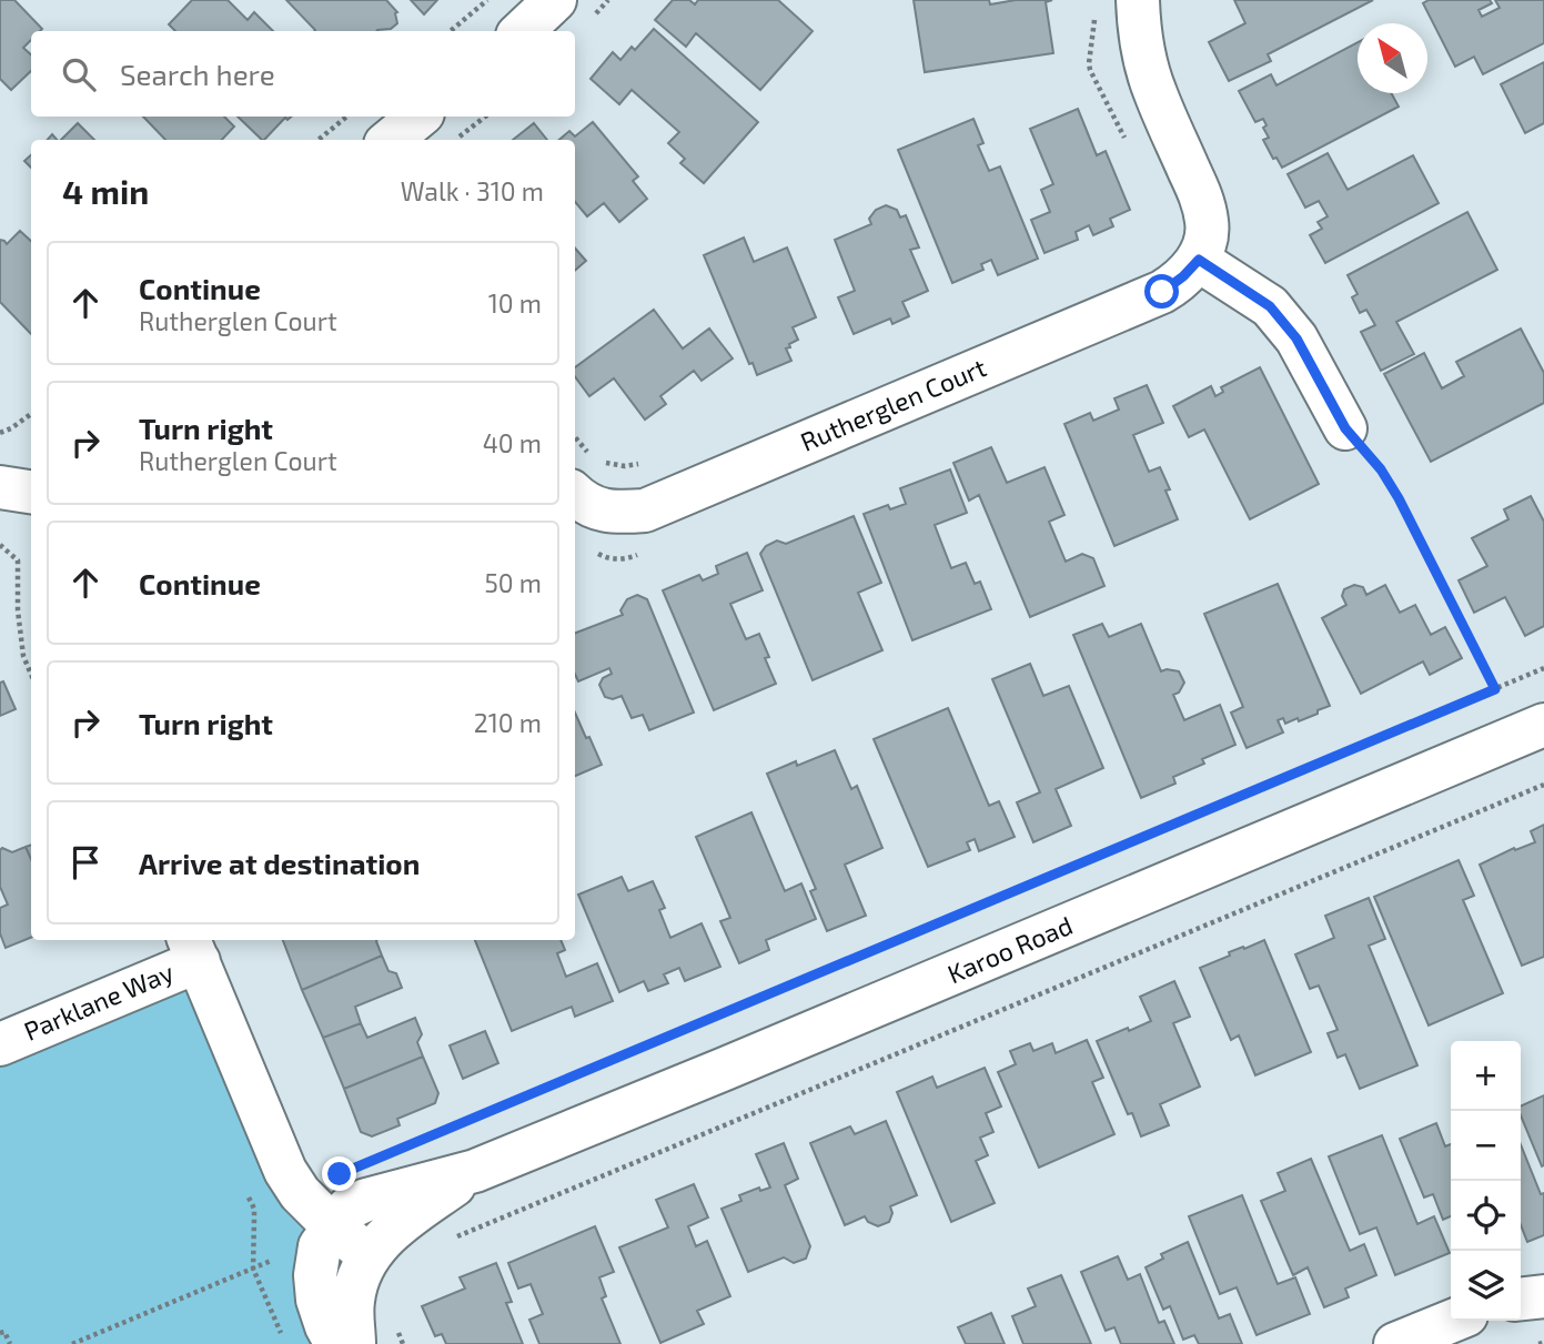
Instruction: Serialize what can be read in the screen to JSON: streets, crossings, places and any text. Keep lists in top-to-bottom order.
{
  "streets": {
    "street": ["Rutherglen Court", "Karoo Road", "Parklane Way"]
  },
  "north": "top left",
  "page": {
    "search": "Search here",
    "heading": ["4 min", "Walk · 310 m"],
    "list": [
      ["Continue", "Rutherglen Court", "10 m"],
      ["Turn right", "Rutherglen Court", "40 m"],
      ["Continue", "50 m"],
      ["Turn right", "210 m"],
      "Arrive at destination"
    ],
    "map_buttons": ["+", "−"]
  }
}
